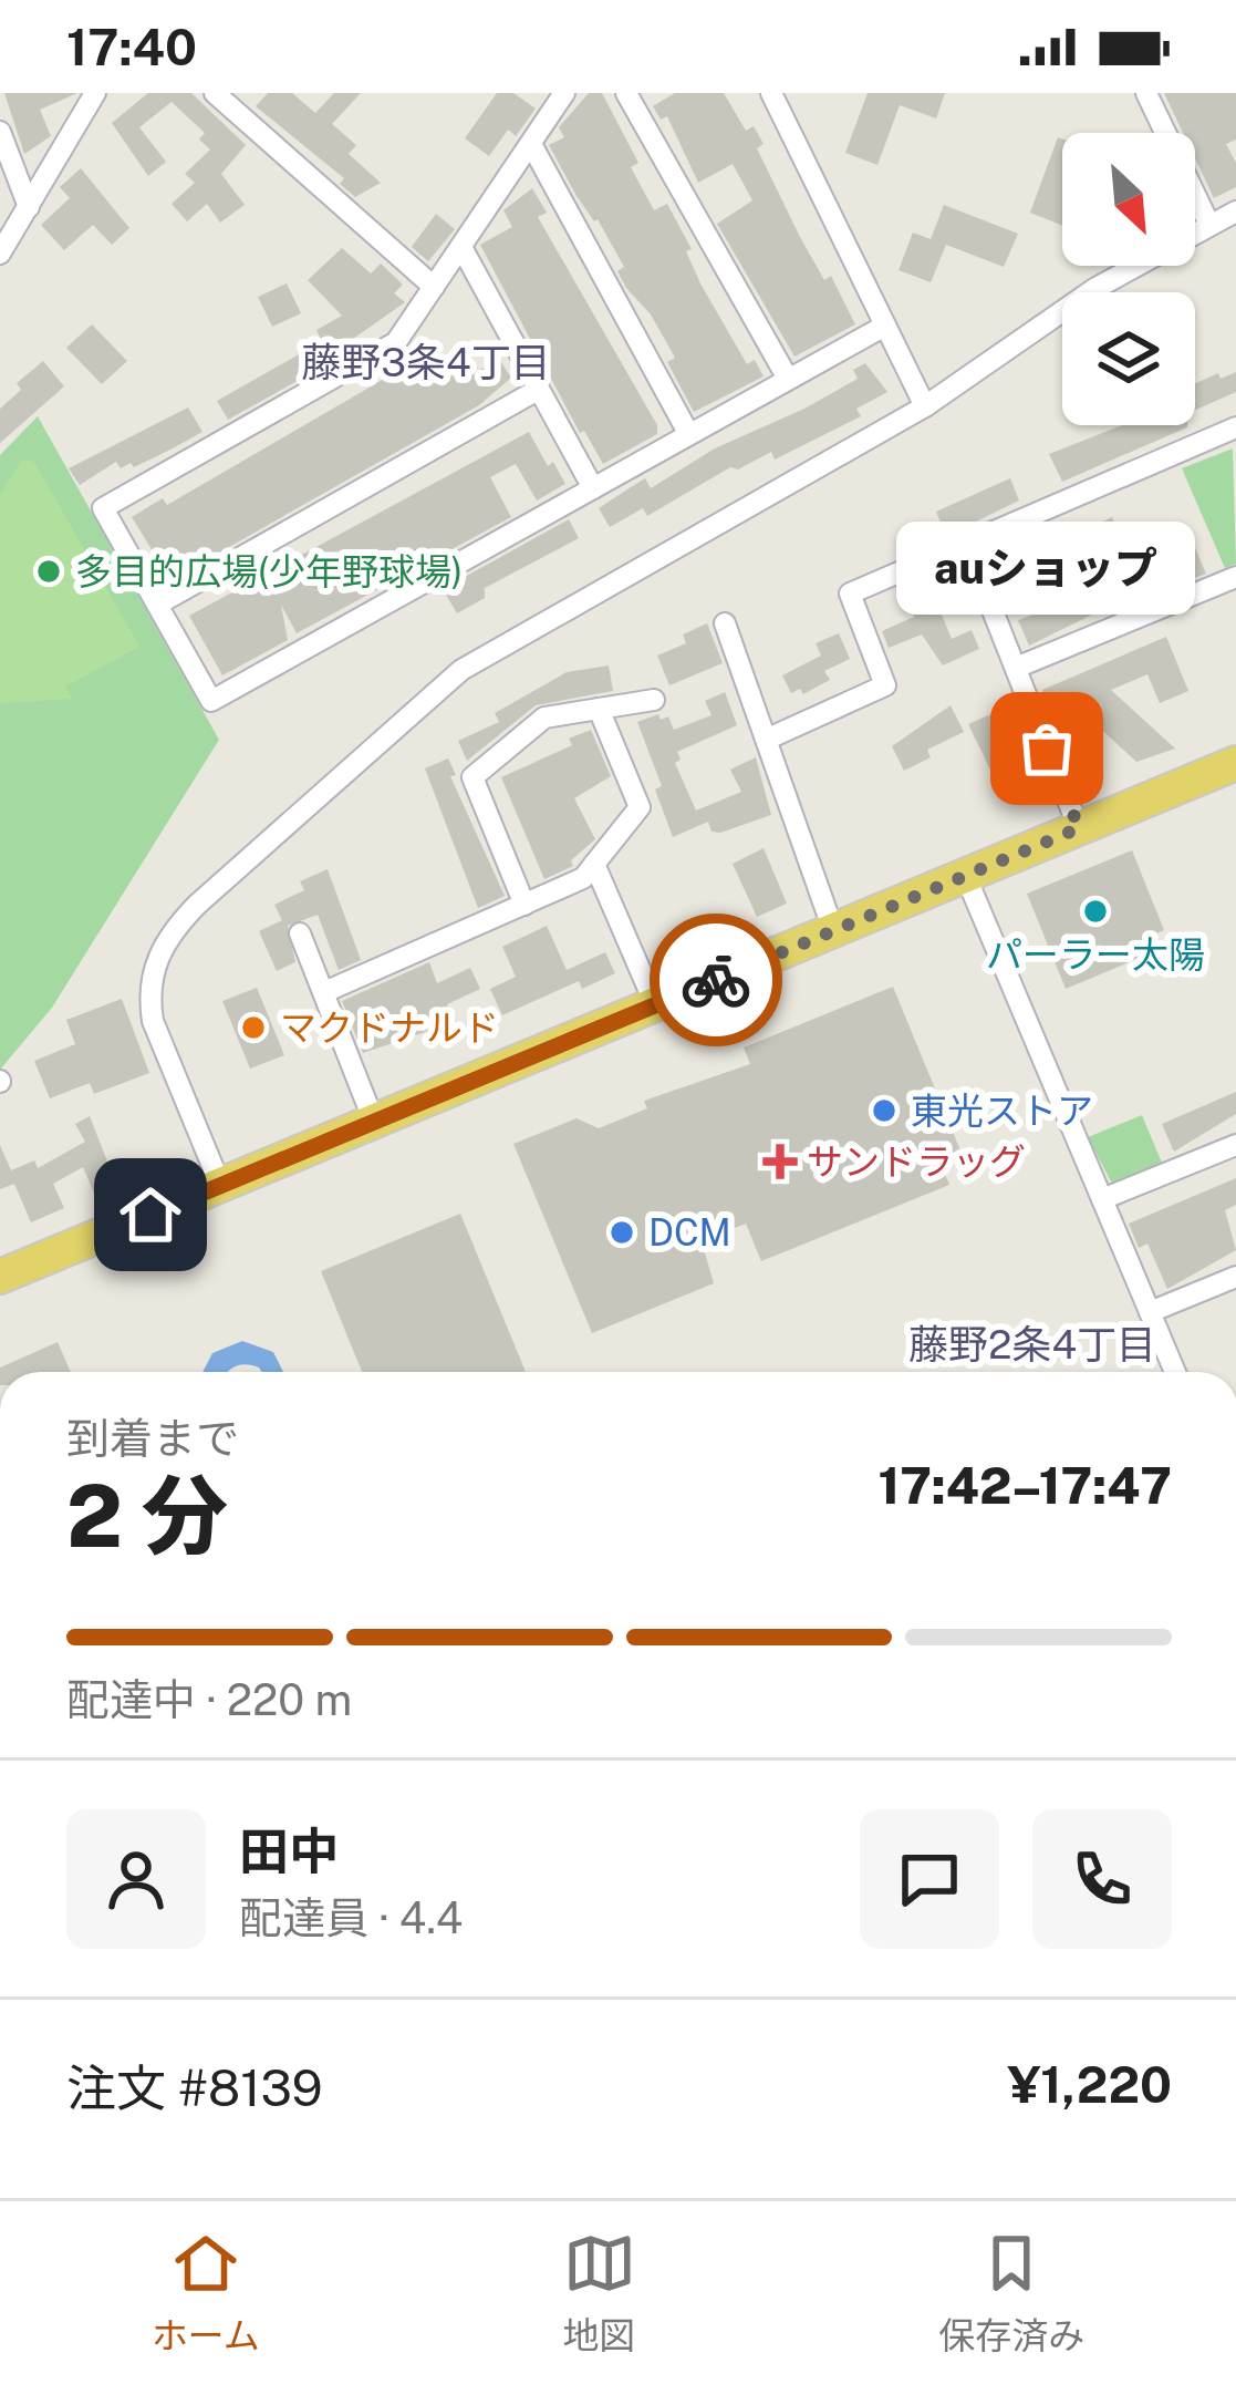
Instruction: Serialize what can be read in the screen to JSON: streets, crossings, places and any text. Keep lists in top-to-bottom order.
{
  "districts": ["藤野3条4丁目", "藤野2条4丁目"],
  "places": {
    "other": [
      "多目的広場(少年野球場)",
      "auショップ",
      "パーラー太陽",
      "マクドナルド",
      "東光ストア",
      "DCM"
    ],
    "health": ["サンドラッグ"]
  },
  "north": "bottom right",
  "page": {
    "status": "17:40",
    "bubble": "auショップ",
    "heading": ["2 分", "到着まで", "17:42–17:47"],
    "panel": [
      "田中",
      "配達員 · 4.4",
      "注文 #8139",
      "¥1,220"
    ],
    "bar": "配達中 · 220 m",
    "tabs": ["ホーム", "地図", "保存済み"]
  }
}
